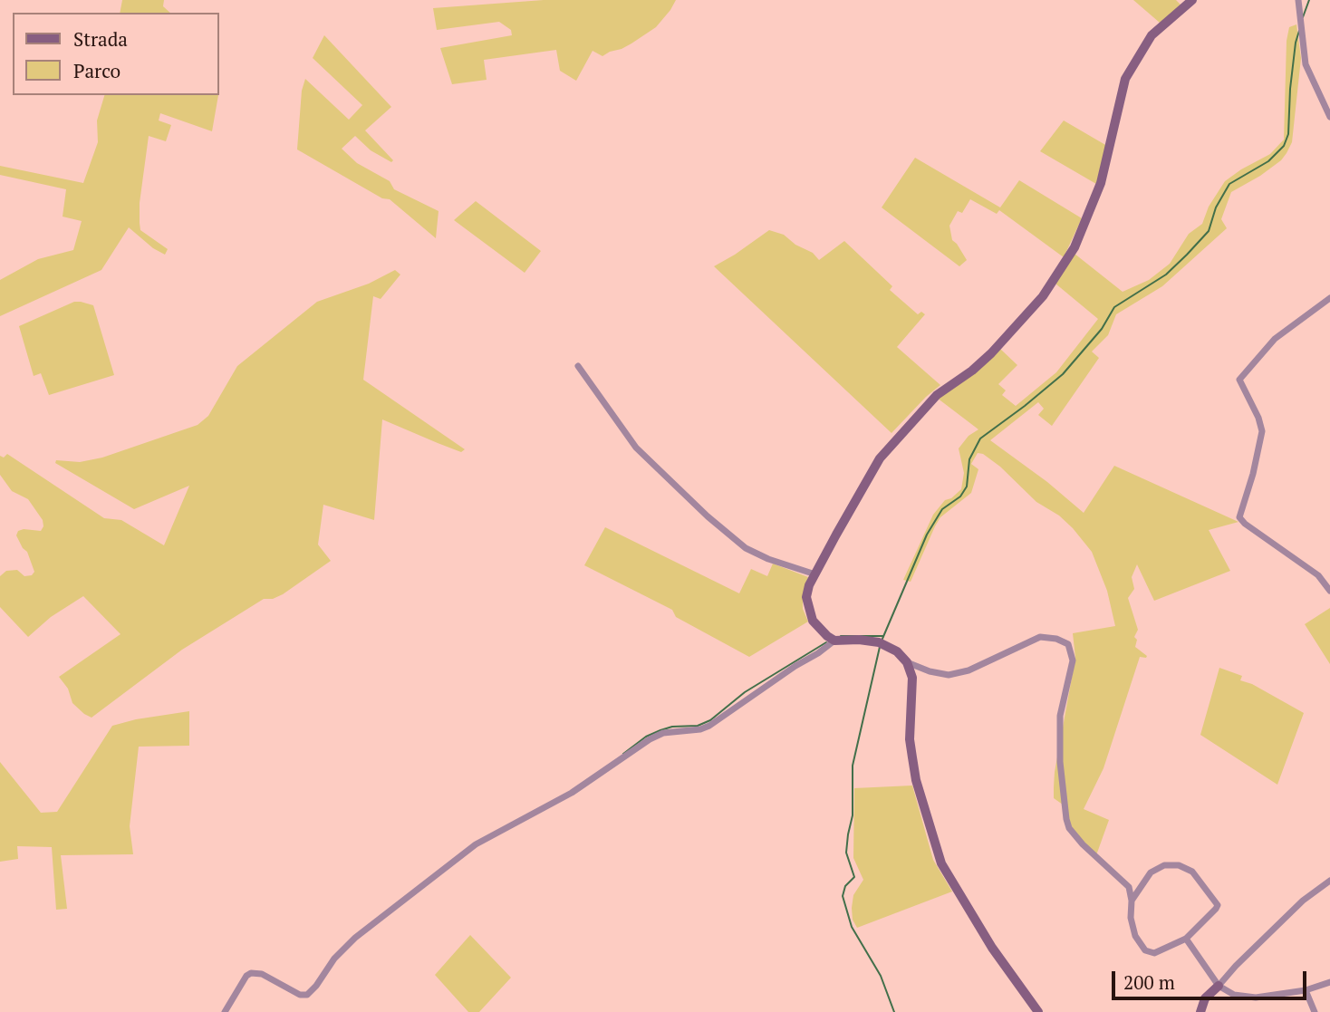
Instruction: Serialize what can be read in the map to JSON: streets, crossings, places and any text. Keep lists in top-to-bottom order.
{
  "legend": ["Strada", "Parco"],
  "scale_bar": "200 m"
}
